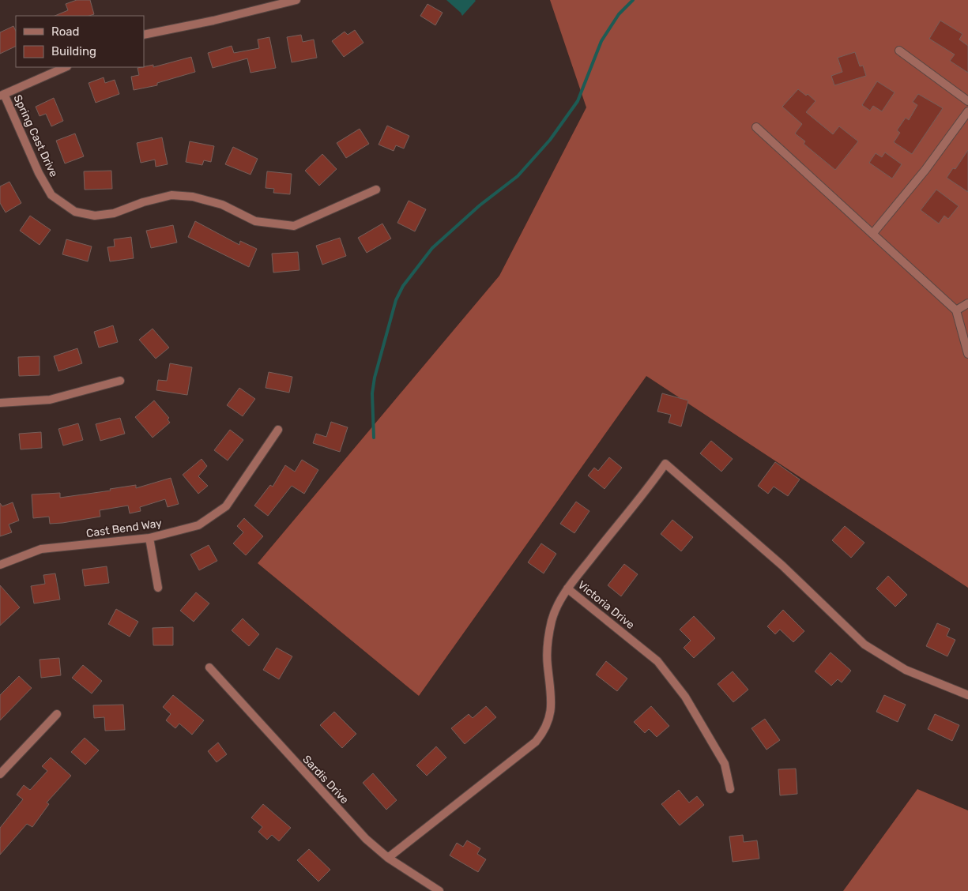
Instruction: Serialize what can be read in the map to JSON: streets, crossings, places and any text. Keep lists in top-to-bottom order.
{
  "streets": {
    "street": [
      "Spring Cast Drive",
      "Cast Bend Way",
      "Victoria Drive",
      "Sardis Drive"
    ]
  },
  "crossings": [
    ["Victoria Drive", "Sardis Drive"]
  ],
  "legend": ["Road", "Building"]
}
